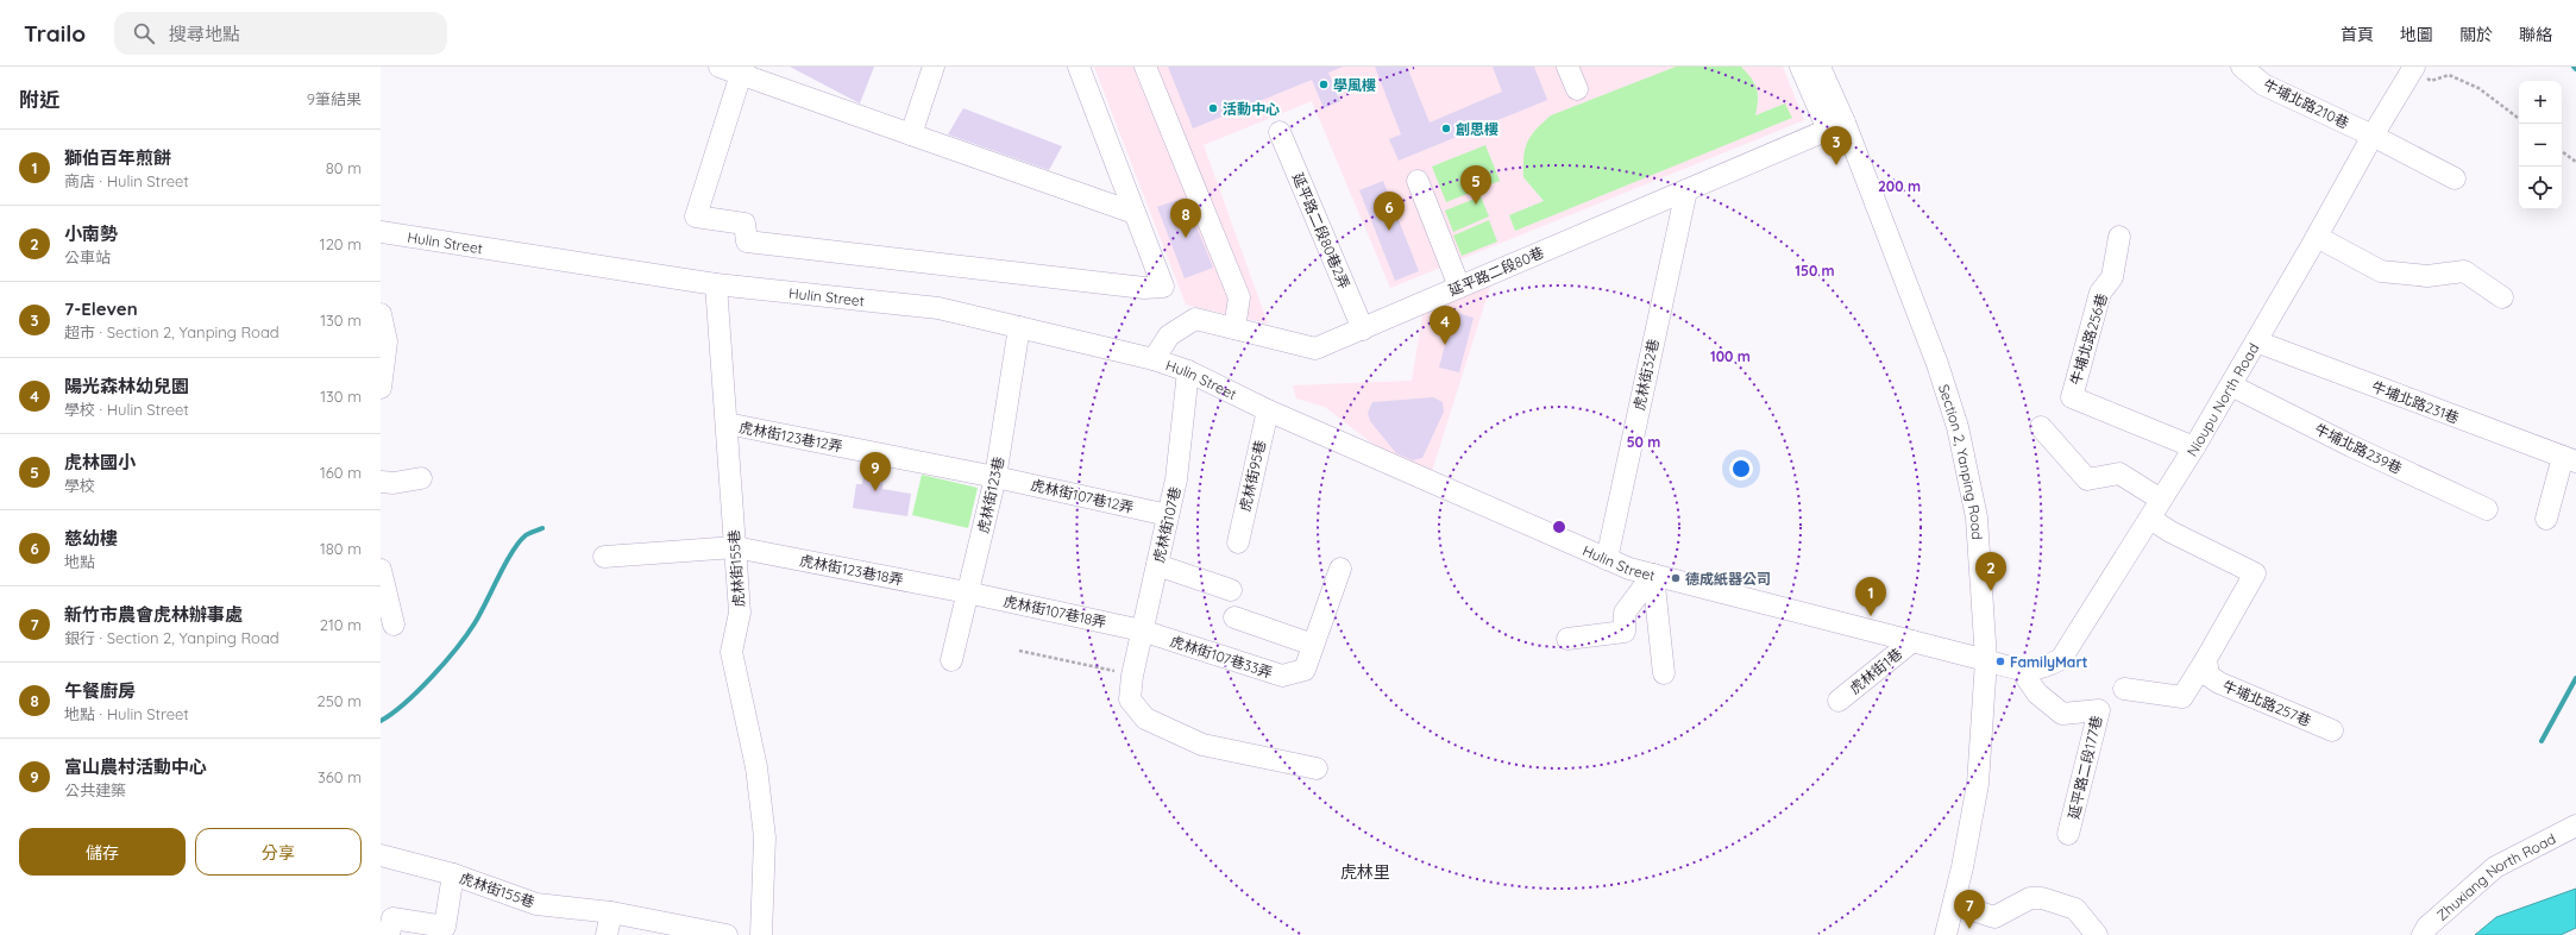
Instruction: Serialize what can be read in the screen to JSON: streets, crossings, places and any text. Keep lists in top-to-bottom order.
{
  "streets": {
    "street": [
      "牛埔北路210巷",
      "延平路二段80巷2弄",
      "Hulin Street",
      "延平路二段80巷",
      "牛埔北路256巷",
      "虎林街32巷",
      "Nioupu North Road",
      "牛埔北路231巷",
      "虎林街123巷12弄",
      "牛埔北路239巷",
      "Section 2, Yanping Road",
      "虎林街95巷",
      "虎林街123巷",
      "虎林街107巷12弄",
      "虎林街107巷",
      "虎林街155巷",
      "虎林街123巷18弄",
      "虎林街107巷18弄",
      "虎林街107巷33弄",
      "虎林街1巷",
      "牛埔北路257巷",
      "延平路二段177巷",
      "Zhuxiang North Road"
    ]
  },
  "crossings": [
    ["牛埔北路210巷", "Nioupu North Road"],
    ["延平路二段80巷2弄", "延平路二段80巷"],
    ["Hulin Street", "延平路二段80巷"],
    ["Hulin Street", "虎林街32巷"],
    ["Hulin Street", "Nioupu North Road"],
    ["Hulin Street", "Section 2, Yanping Road"],
    ["Hulin Street", "虎林街95巷"],
    ["Hulin Street", "虎林街123巷"],
    ["Hulin Street", "虎林街107巷"],
    ["Hulin Street", "虎林街155巷"],
    ["Hulin Street", "虎林街1巷"],
    ["延平路二段80巷", "虎林街32巷"],
    ["延平路二段80巷", "Section 2, Yanping Road"],
    ["牛埔北路256巷", "Nioupu North Road"],
    ["Nioupu North Road", "牛埔北路231巷"],
    ["Nioupu North Road", "牛埔北路239巷"],
    ["Nioupu North Road", "Section 2, Yanping Road"],
    ["Nioupu North Road", "延平路二段177巷"],
    ["虎林街123巷12弄", "虎林街123巷"],
    ["虎林街123巷12弄", "虎林街107巷12弄"],
    ["虎林街123巷12弄", "虎林街155巷"],
    ["虎林街123巷", "虎林街107巷12弄"],
    ["虎林街123巷", "虎林街123巷18弄"],
    ["虎林街123巷", "虎林街107巷18弄"],
    ["虎林街107巷12弄", "虎林街107巷"],
    ["虎林街107巷", "虎林街107巷18弄"],
    ["虎林街107巷", "虎林街107巷33弄"],
    ["虎林街155巷", "虎林街123巷18弄"],
    ["虎林街123巷18弄", "虎林街107巷18弄"],
    ["虎林街107巷18弄", "虎林街107巷33弄"]
  ],
  "districts": ["虎林里"],
  "places": [
    "學風樓",
    "活動中心",
    "創思樓",
    "德成紙器公司",
    "FamilyMart"
  ],
  "page": {
    "header": "Trailo",
    "search": "搜尋地點",
    "nav": [
      "首頁",
      "地圖",
      "關於",
      "聯絡"
    ],
    "heading": ["附近", "9筆結果"],
    "map_buttons": ["+", "−"],
    "pins": [
      "3",
      "5",
      "6",
      "8",
      "4",
      "9",
      "2",
      "1",
      "7"
    ],
    "list": [
      {
        "mark": "1",
        "name": "獅伯百年煎餅",
        "note": "商店 · Hulin Street",
        "value": "80 m"
      },
      {
        "mark": "2",
        "name": "小南勢",
        "note": "公車站",
        "value": "120 m"
      },
      {
        "mark": "3",
        "name": "7-Eleven",
        "note": "超市 · Section 2, Yanping Road",
        "value": "130 m"
      },
      {
        "mark": "4",
        "name": "陽光森林幼兒園",
        "note": "學校 · Hulin Street",
        "value": "130 m"
      },
      {
        "mark": "5",
        "name": "虎林國小",
        "note": "學校",
        "value": "160 m"
      },
      {
        "mark": "6",
        "name": "慈幼樓",
        "note": "地點",
        "value": "180 m"
      },
      {
        "mark": "7",
        "name": "新竹市農會虎林辦事處",
        "note": "銀行 · Section 2, Yanping Road",
        "value": "210 m"
      },
      {
        "mark": "8",
        "name": "午餐廚房",
        "note": "地點 · Hulin Street",
        "value": "250 m"
      },
      {
        "mark": "9",
        "name": "富山農村活動中心",
        "note": "公共建築",
        "value": "360 m"
      }
    ],
    "buttons": ["儲存", "分享"]
  },
  "rings": [
    "200 m",
    "150 m",
    "100 m",
    "50 m"
  ]
}
